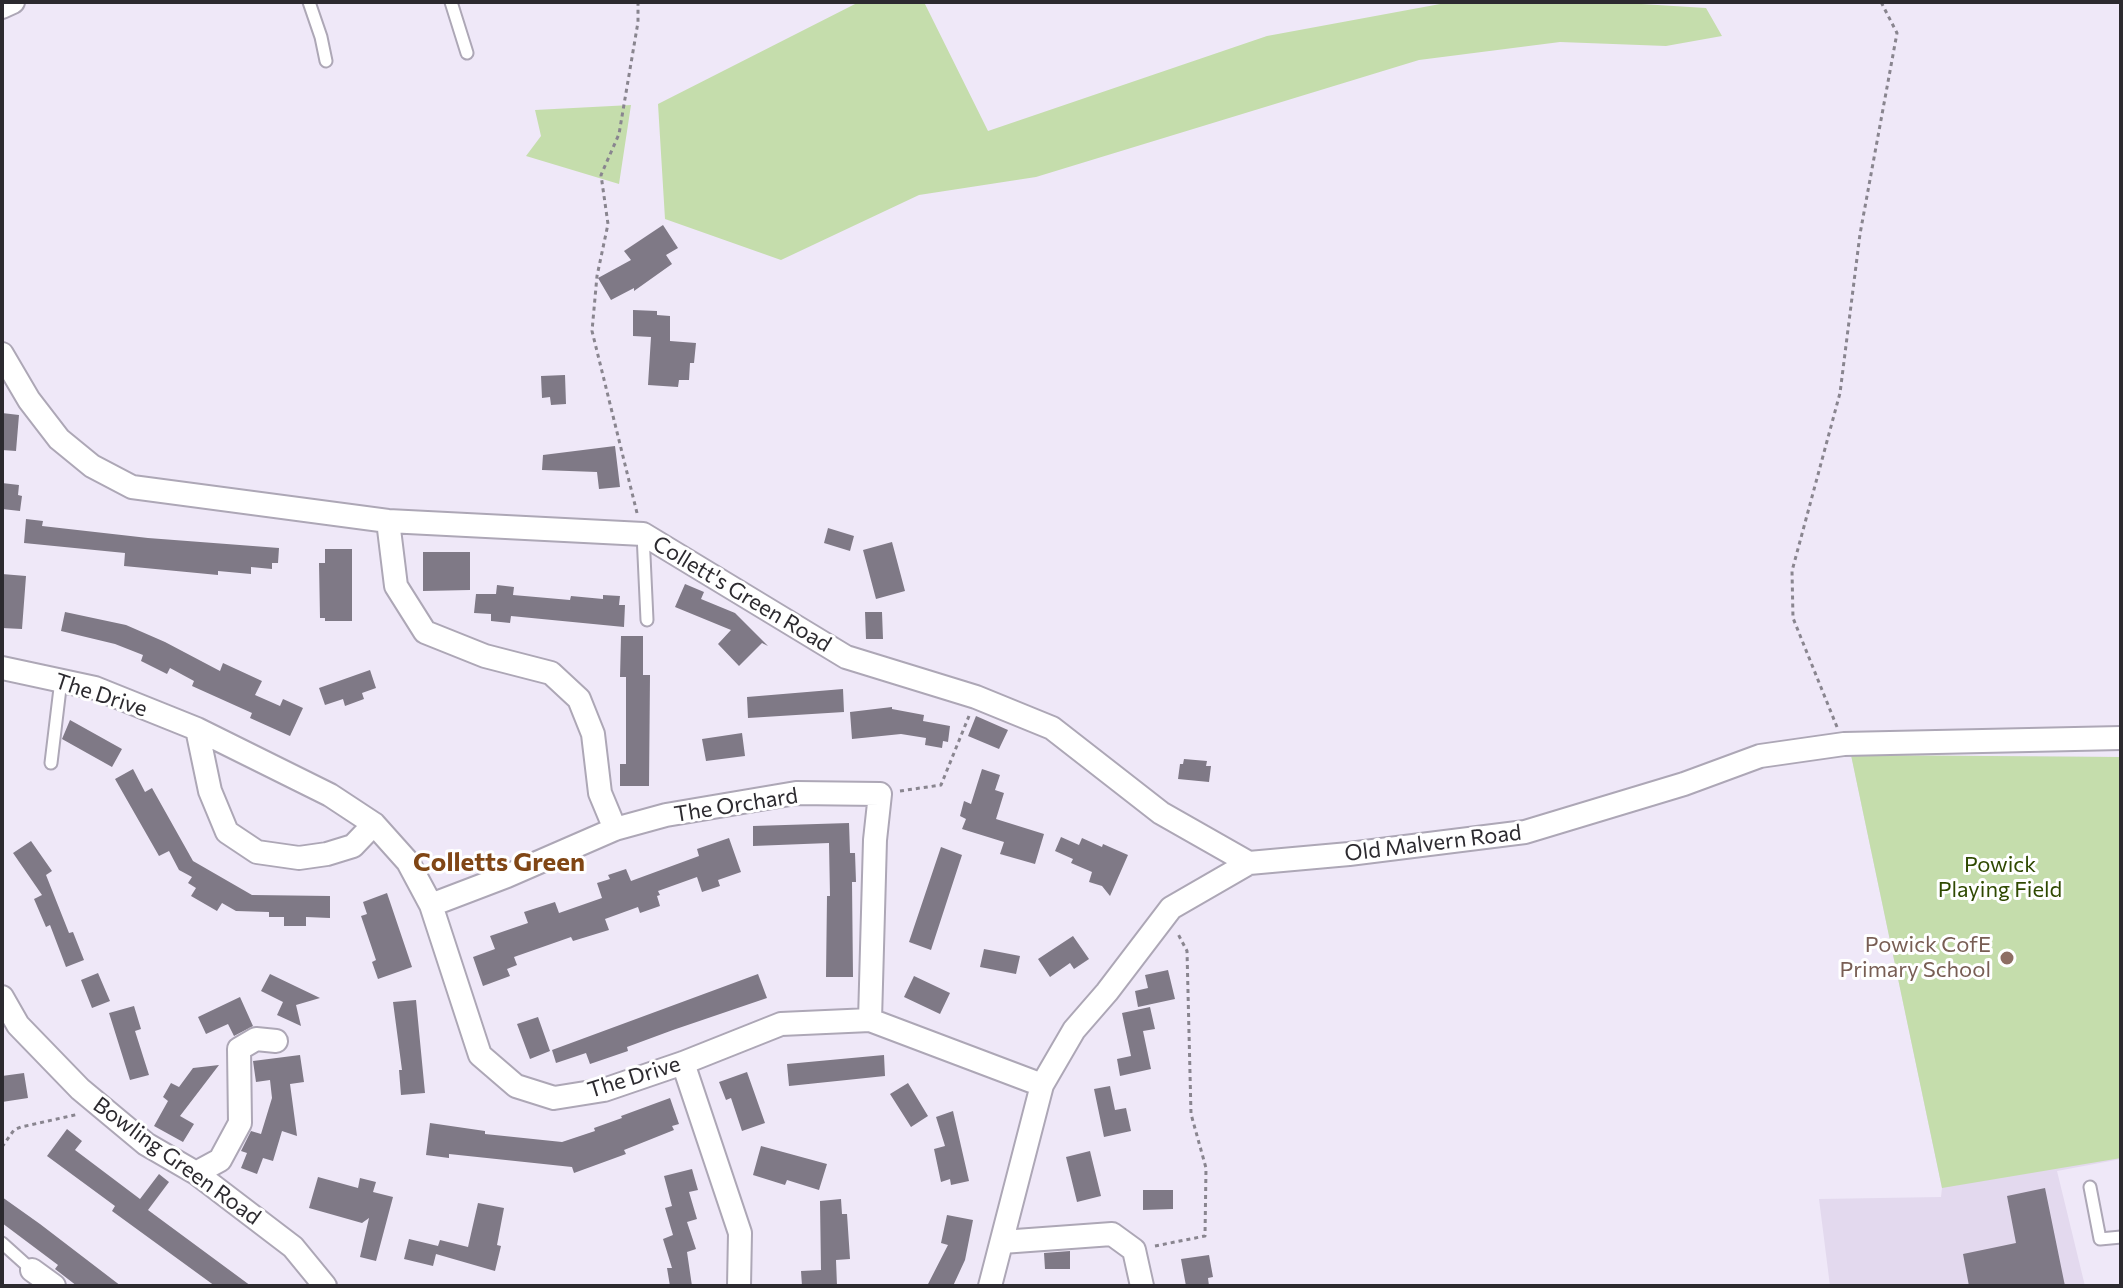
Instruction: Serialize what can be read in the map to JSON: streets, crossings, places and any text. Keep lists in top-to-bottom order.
{
  "streets": {
    "street": [
      "Collett's Green Road",
      "The Drive",
      "The Orchard",
      "Old Malvern Road",
      "Bowling Green Road"
    ]
  },
  "crossings": [
    ["Collett's Green Road", "Old Malvern Road"],
    ["The Drive", "The Orchard"],
    ["The Drive", "Old Malvern Road"]
  ],
  "districts": ["Colletts Green"],
  "parks": ["Powick Playing Field"],
  "places": ["Powick CofE Primary School"]
}
